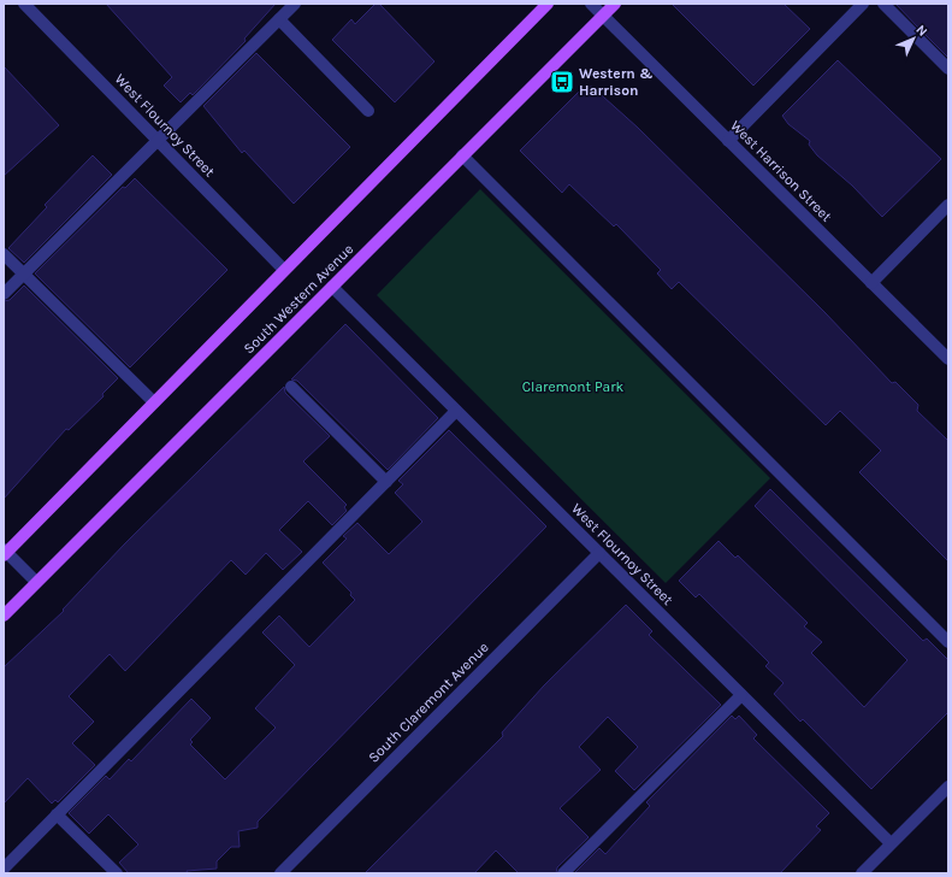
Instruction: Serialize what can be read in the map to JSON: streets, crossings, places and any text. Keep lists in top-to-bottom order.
{
  "streets": {
    "main road": ["South Western Avenue"],
    "street": ["West Flournoy Street", "West Harrison Street", "South Claremont Avenue"]
  },
  "crossings": [
    ["West Flournoy Street", "South Western Avenue"],
    ["West Flournoy Street", "South Claremont Avenue"],
    ["West Harrison Street", "South Western Avenue"]
  ],
  "parks": ["Claremont Park"],
  "places": {
    "bus stop": ["Western & Harrison"]
  },
  "north": "top right"
}
